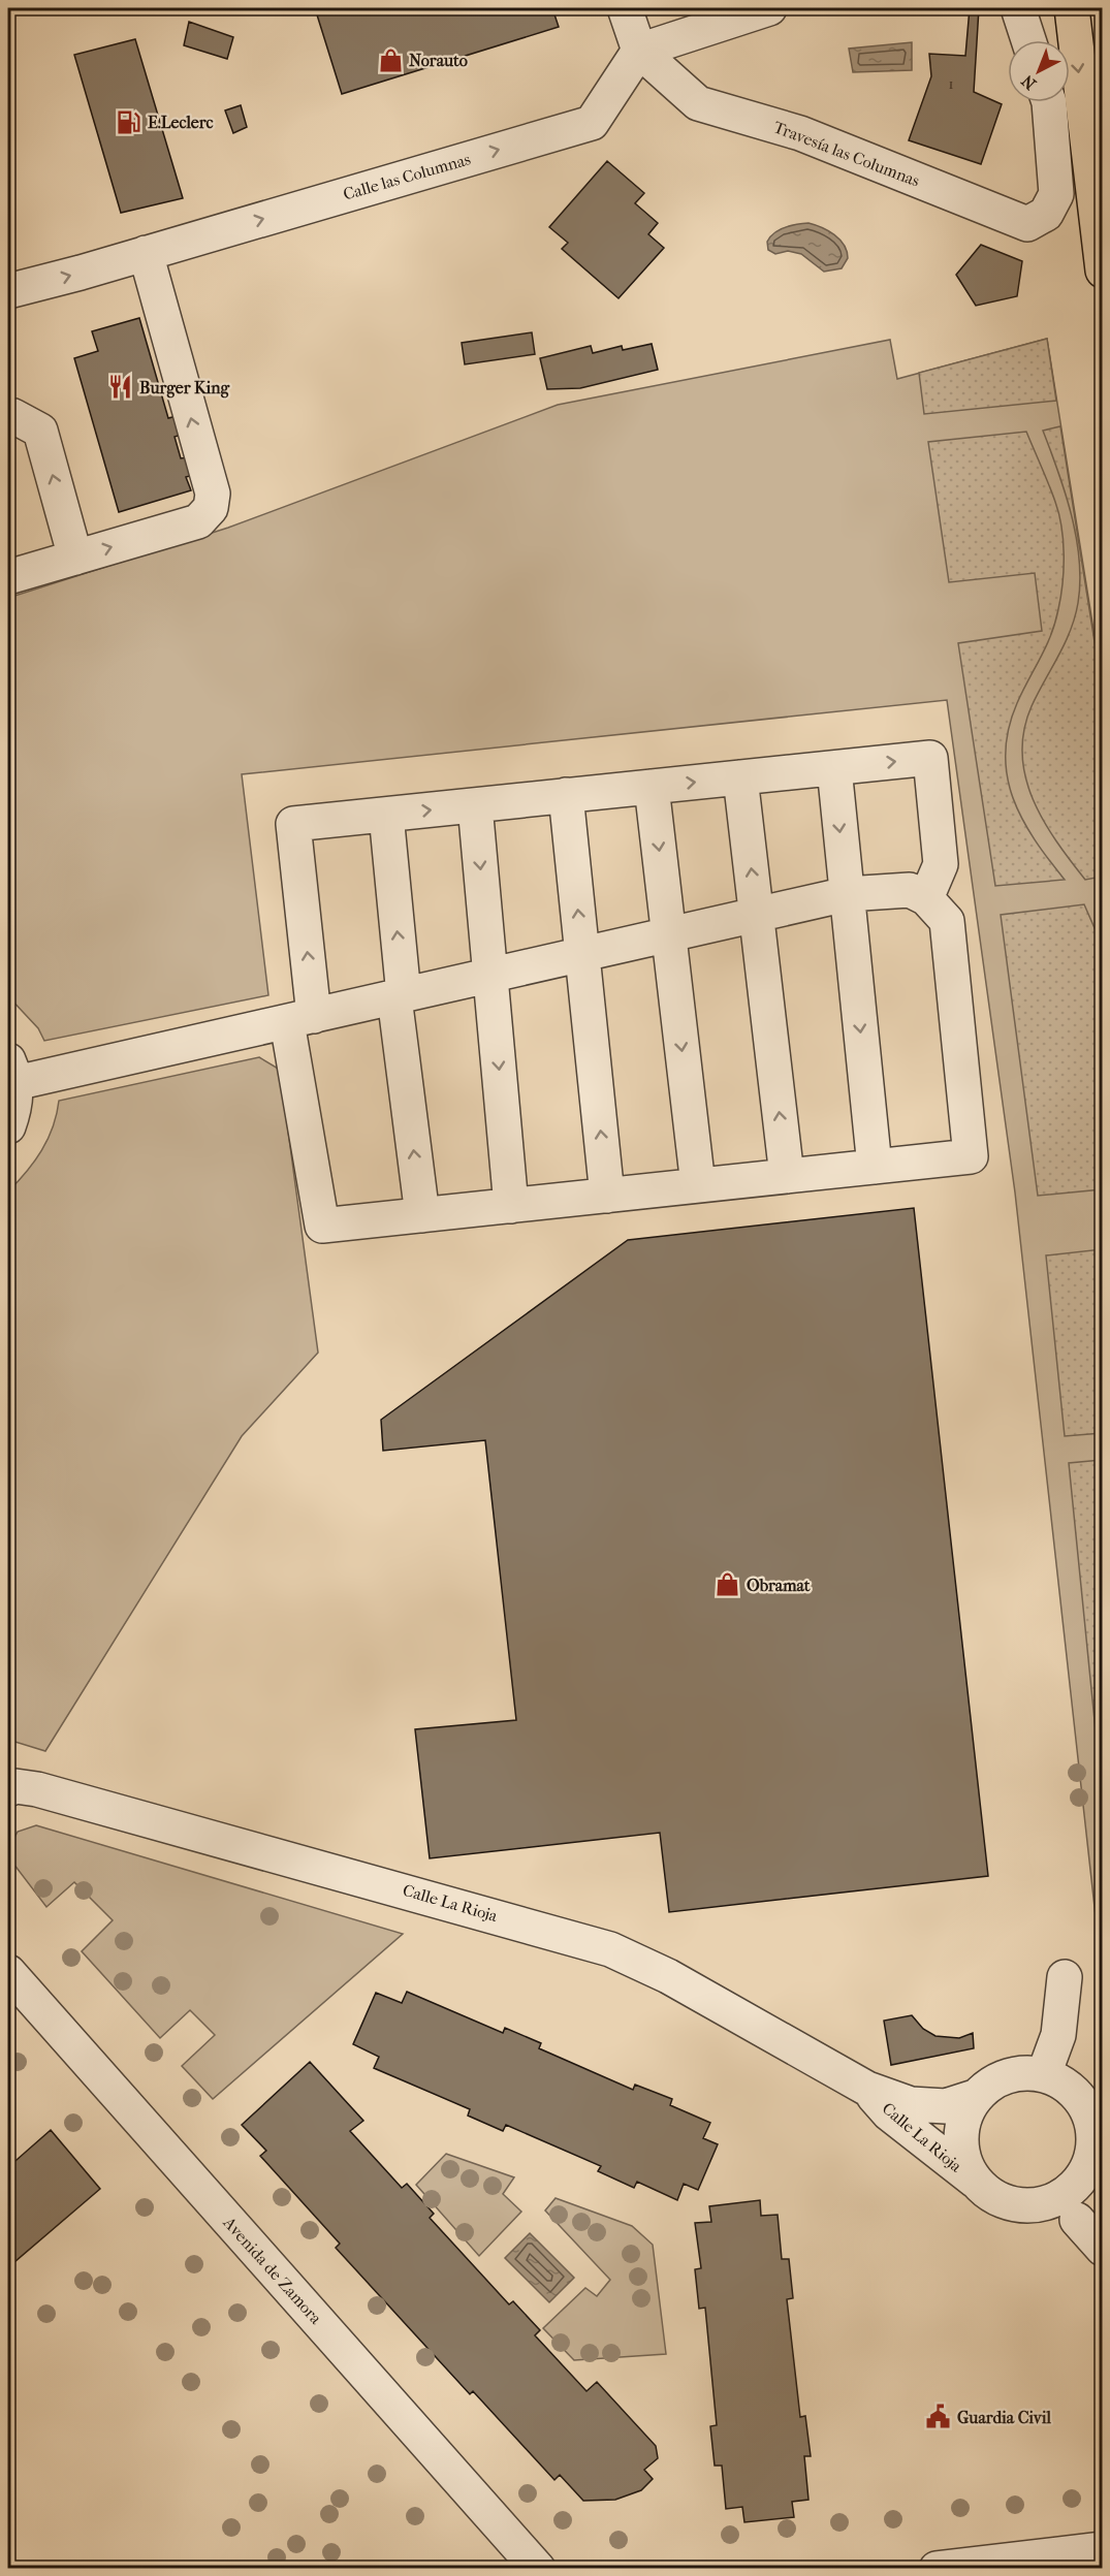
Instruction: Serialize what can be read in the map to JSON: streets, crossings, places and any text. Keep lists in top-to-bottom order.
{
  "streets": {
    "street": [
      "Travesía las Columnas",
      "Calle las Columnas",
      "Calle La Rioja",
      "Avenida de Zamora"
    ]
  },
  "crossings": [
    ["Travesía las Columnas", "Calle las Columnas"]
  ],
  "one_way": ["Calle las Columnas"],
  "places": {
    "shop": ["Norauto", "Obramat"],
    "fuel station": ["E.Leclerc"],
    "restaurant": ["Burger King"],
    "public building": ["Guardia Civil"]
  },
  "house_numbers": ["1"],
  "north": "bottom left"
}
